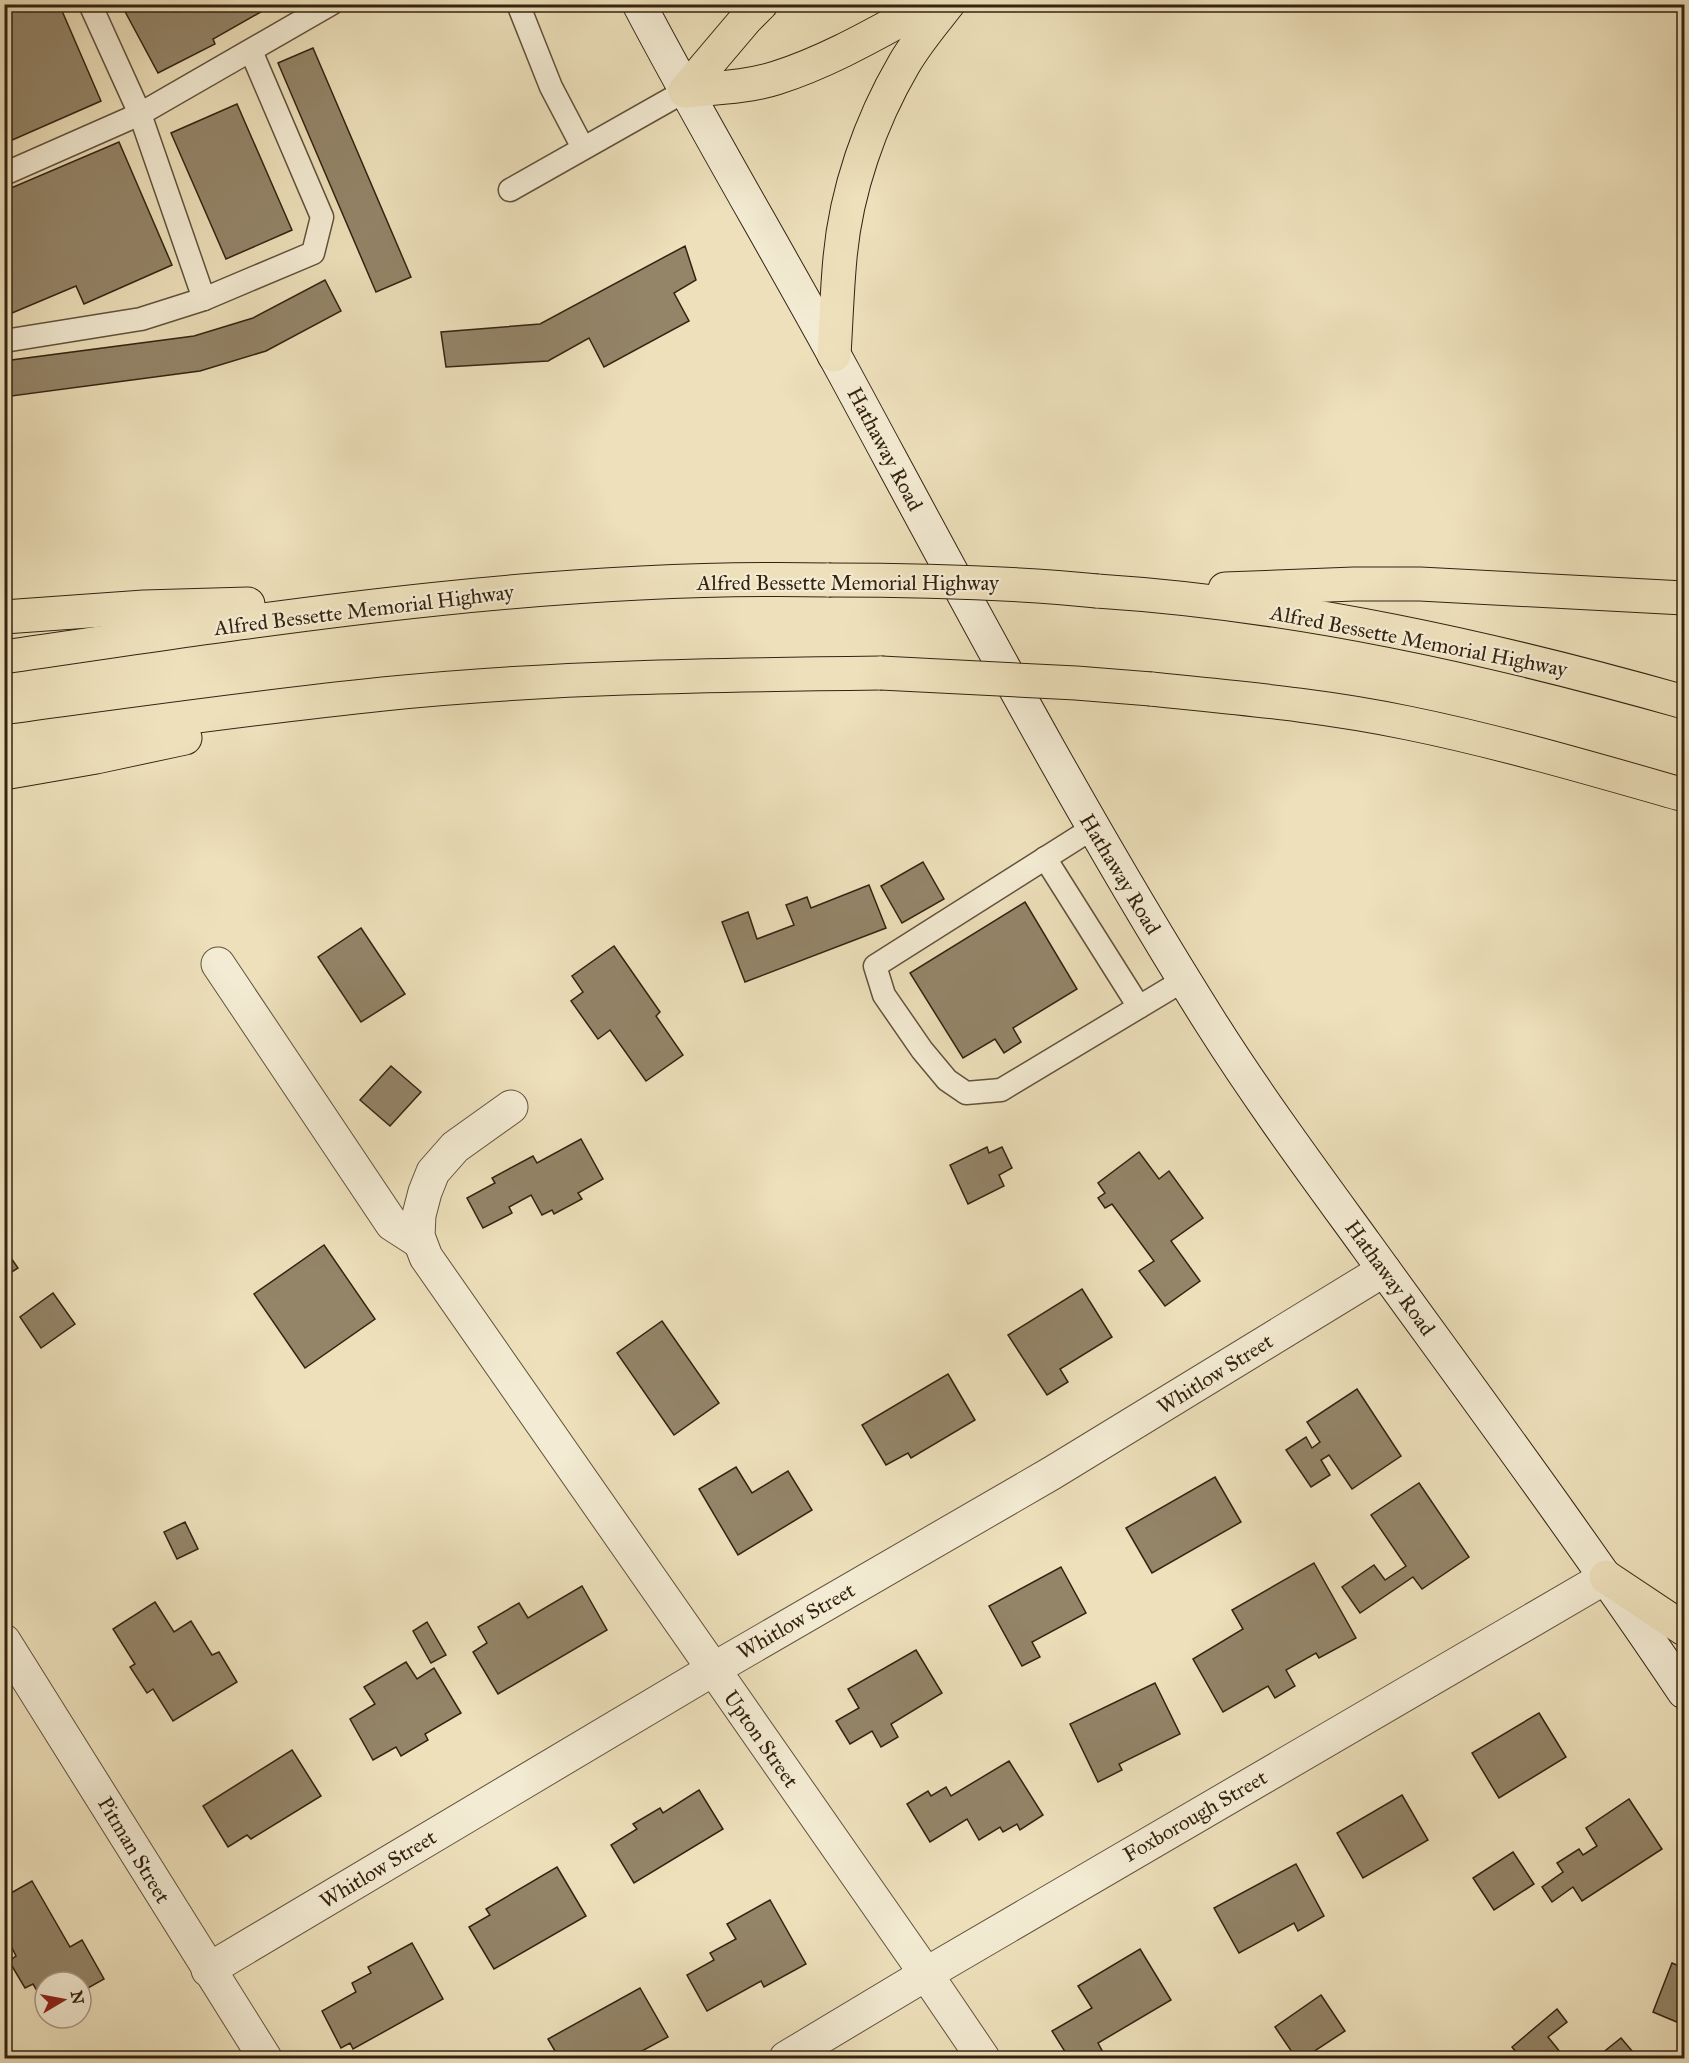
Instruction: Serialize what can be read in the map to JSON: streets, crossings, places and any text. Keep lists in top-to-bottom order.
{
  "streets": {
    "highway": ["Alfred Bessette Memorial Highway"],
    "street": [
      "Hathaway Road",
      "Whitlow Street",
      "Upton Street",
      "Foxborough Street",
      "Pitman Street"
    ]
  },
  "crossings": [
    ["Hathaway Road", "Whitlow Street"],
    ["Hathaway Road", "Foxborough Street"],
    ["Whitlow Street", "Upton Street"],
    ["Whitlow Street", "Pitman Street"],
    ["Upton Street", "Foxborough Street"]
  ],
  "north": "right"
}
